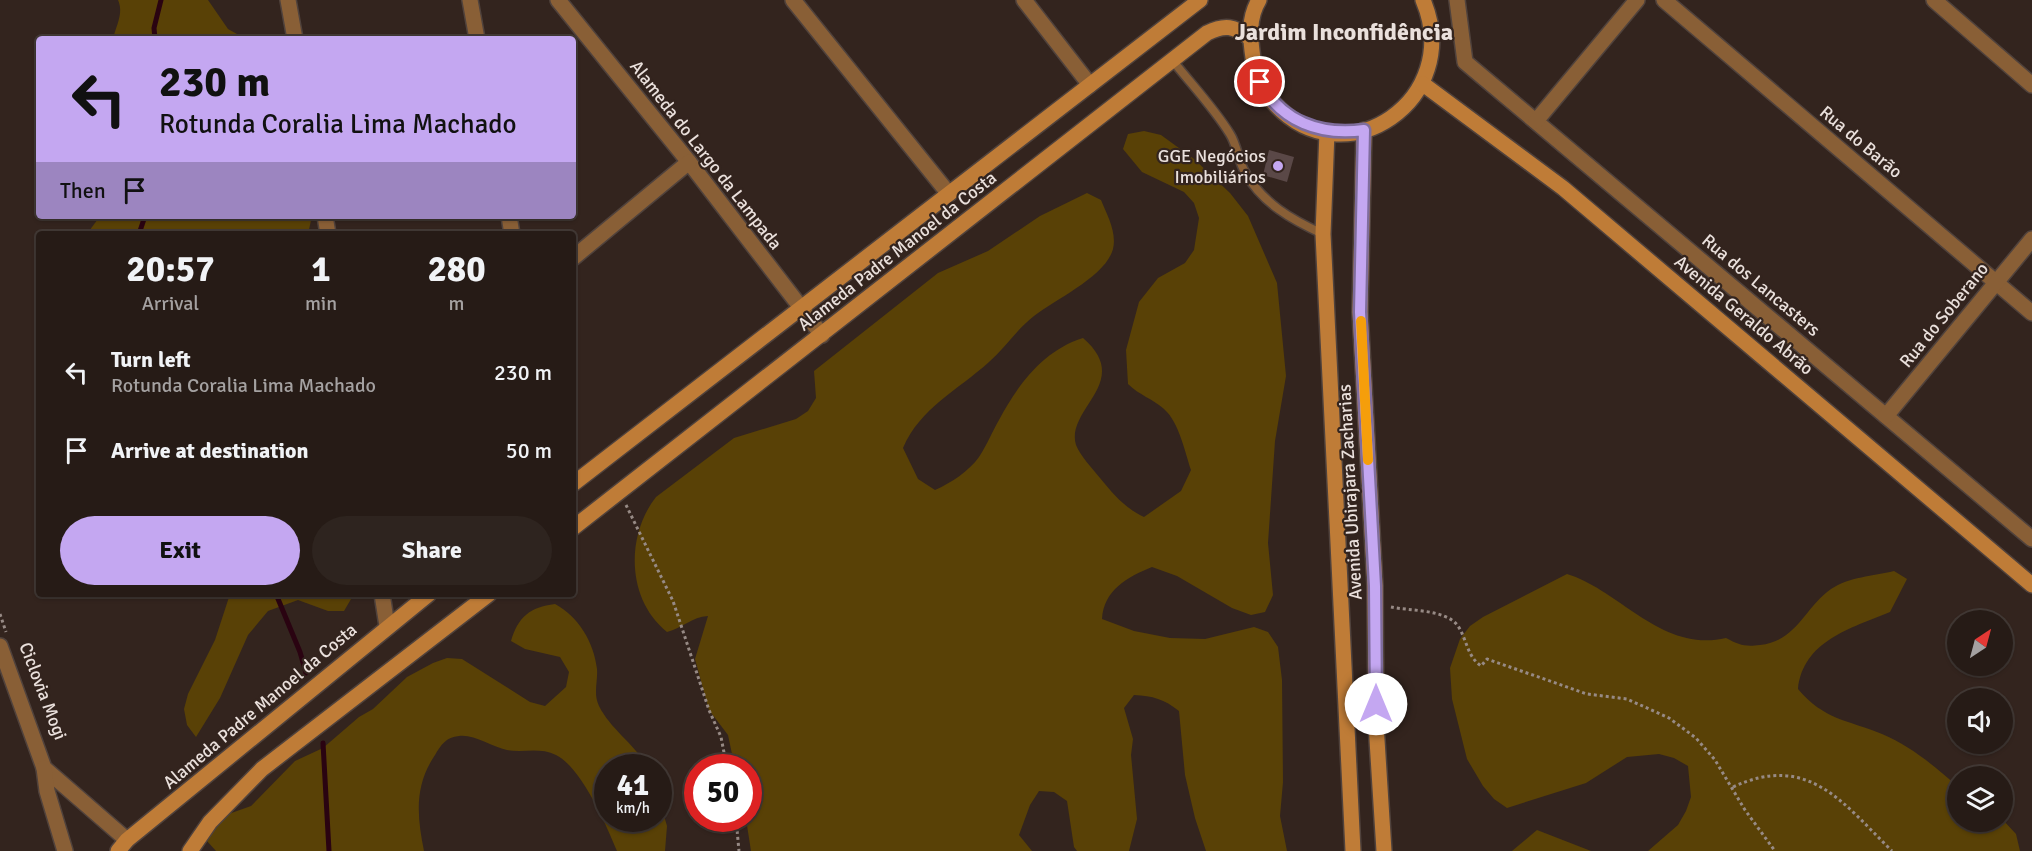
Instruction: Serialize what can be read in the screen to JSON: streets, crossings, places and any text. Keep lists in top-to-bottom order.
{
  "streets": {
    "main road": ["Alameda Padre Manoel da Costa", "Avenida Geraldo Abrão", "Avenida Ubirajara Zacharias"],
    "street": [
      "Rua do Barão",
      "Alameda do Largo da Lampada",
      "Rua dos Lancasters",
      "Rua do Soberano"
    ],
    "path": ["Ciclovia Mogi"]
  },
  "crossings": [
    ["Rua do Barão", "Rua do Soberano"],
    ["Alameda do Largo da Lampada", "Alameda Padre Manoel da Costa"],
    ["Rua dos Lancasters", "Rua do Soberano"]
  ],
  "districts": ["Jardim Inconfidência"],
  "places": ["GGE Negócios Imobiliários"],
  "north": "top right",
  "page": {
    "turn": ["230 m", "Rotunda Coralia Lima Machado"],
    "then": "Then",
    "eta": [
      "20:57",
      "Arrival",
      "1",
      "min",
      "280",
      "m"
    ],
    "list": [
      {
        "name": "Turn left",
        "note": "Rotunda Coralia Lima Machado",
        "value": "230 m"
      },
      {
        "name": "Arrive at destination",
        "value": "50 m"
      }
    ],
    "buttons": ["Exit", "Share"],
    "speed": "41 km/h",
    "limit": "50"
  }
}
